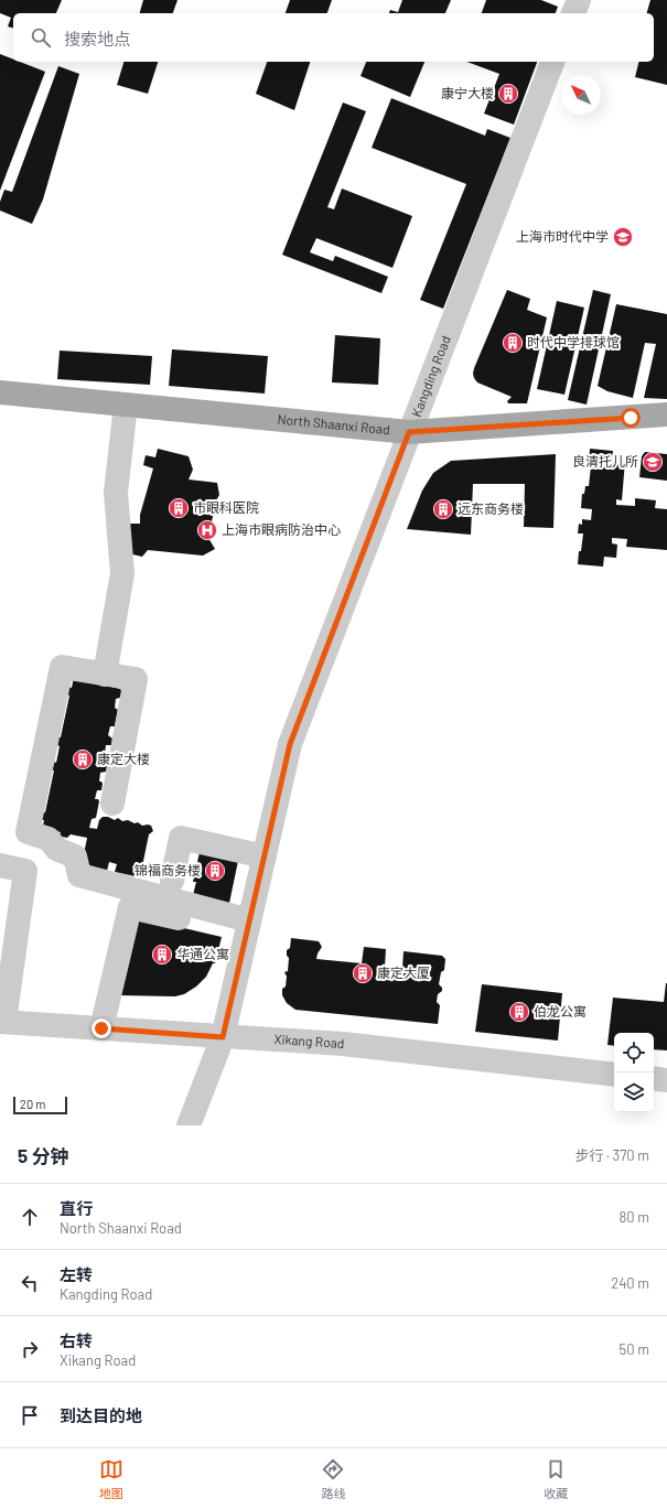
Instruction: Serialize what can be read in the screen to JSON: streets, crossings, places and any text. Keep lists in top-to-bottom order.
{
  "streets": {
    "main road": ["North Shaanxi Road"],
    "street": ["Kangding Road", "Xikang Road"]
  },
  "crossings": [
    ["Kangding Road", "North Shaanxi Road"],
    ["Kangding Road", "Xikang Road"]
  ],
  "places": {
    "building": [
      "康宁大楼",
      "时代中学排球馆",
      "市眼科医院",
      "远东商务楼",
      "康定大楼",
      "锦福商务楼",
      "华通公寓",
      "康定大厦",
      "伯龙公寓"
    ],
    "school or university": ["上海市时代中学", "良清托儿所"],
    "hospital": ["上海市眼病防治中心"]
  },
  "scale_bar": "20 m",
  "north": "top left",
  "page": {
    "search": "搜索地点",
    "scale": "20 m",
    "heading": ["5 分钟", "步行 · 370 m"],
    "list": [
      ["直行", "North Shaanxi Road", "80 m"],
      ["左转", "Kangding Road", "240 m"],
      ["右转", "Xikang Road", "50 m"],
      "到达目的地"
    ],
    "nav": ["地图", "路线", "收藏"]
  }
}
